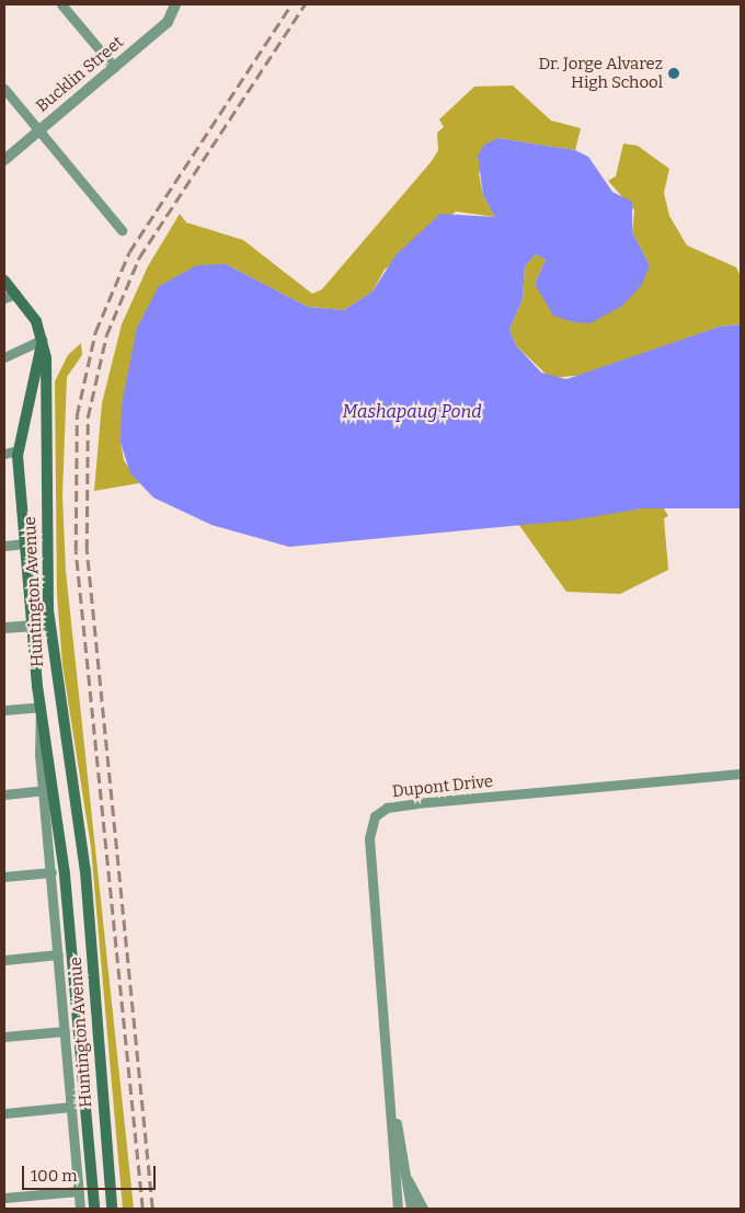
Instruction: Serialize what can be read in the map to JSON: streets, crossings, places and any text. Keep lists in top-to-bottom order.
{
  "streets": {
    "main road": ["Huntington Avenue"],
    "street": ["Bucklin Street", "Dupont Drive"]
  },
  "water": ["Mashapaug Pond"],
  "places": ["Dr. Jorge Alvarez High School"],
  "scale_bar": "100 m"
}
